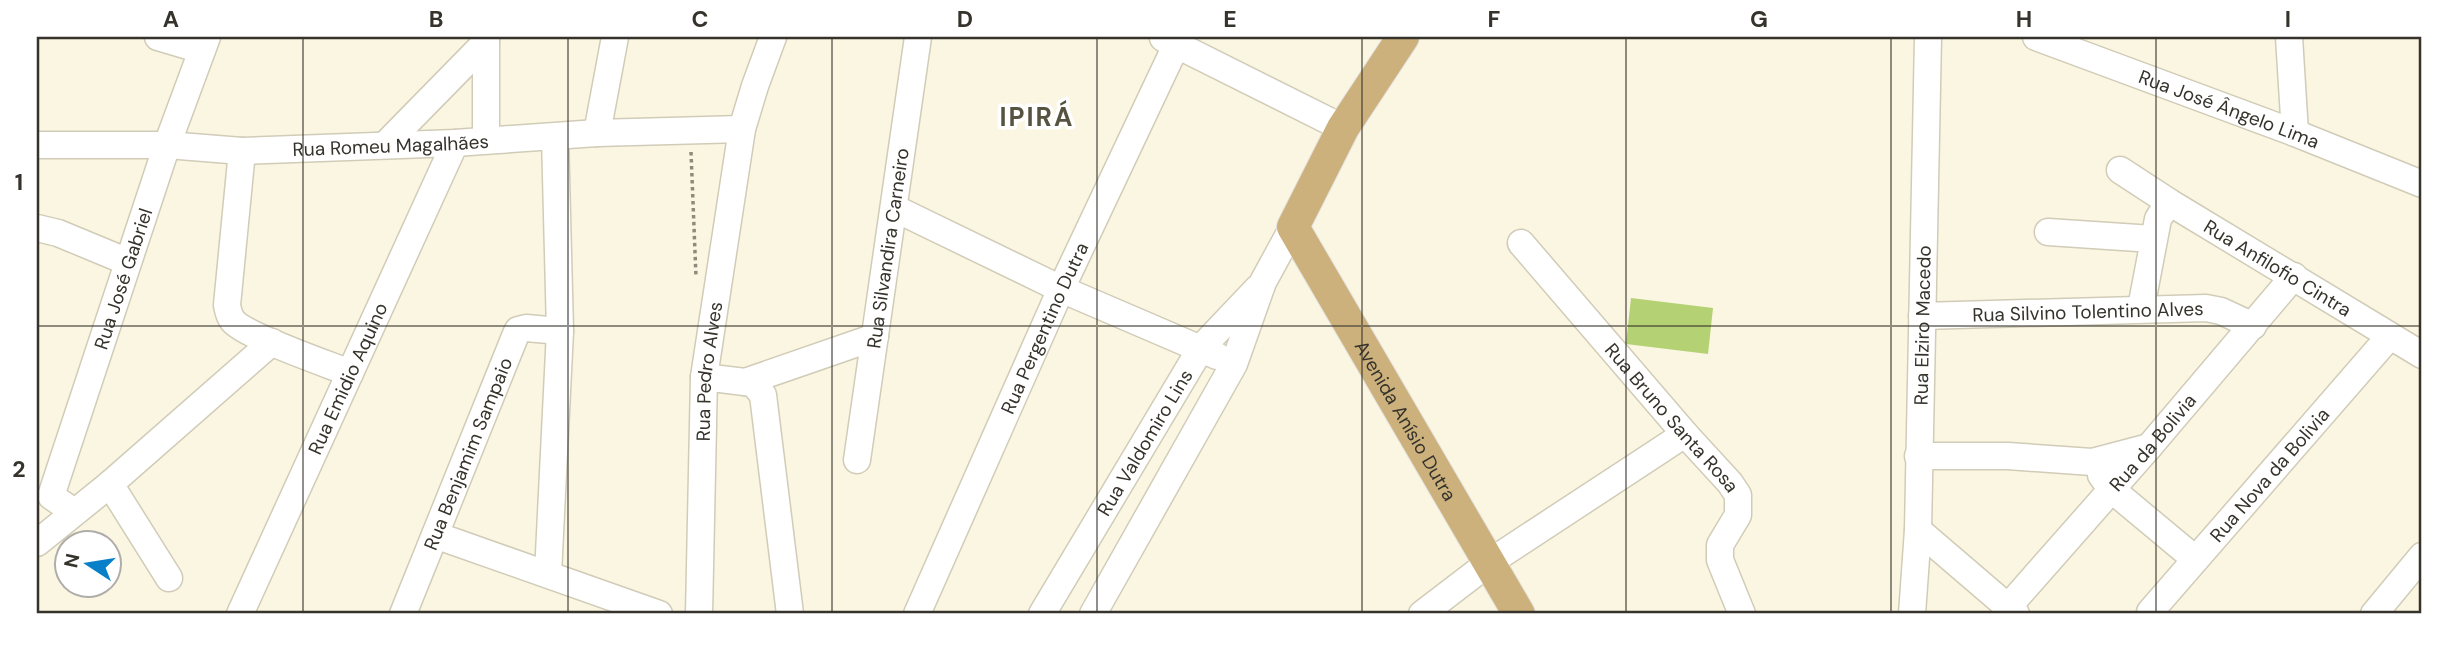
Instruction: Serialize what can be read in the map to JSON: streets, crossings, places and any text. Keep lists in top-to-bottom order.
{
  "streets": {
    "main road": ["Avenida Anísio Dutra", "Rua Valdomiro Lins"],
    "street": [
      "Rua José Ângelo Lima",
      "Rua Romeu Magalhães",
      "Rua Silvandira Carneiro",
      "Rua Anfilofio Cintra",
      "Rua José Gabriel",
      "Rua Silvino Tolentino Alves",
      "Rua Elziro Macedo",
      "Rua Pergentino Dutra",
      "Rua Pedro Alves",
      "Rua Emidio Aquino",
      "Rua Bruno Santa Rosa",
      "Rua da Bolivia",
      "Rua Benjamim Sampaio",
      "Rua Nova da Bolivia"
    ]
  },
  "crossings": [
    ["Rua Romeu Magalhães", "Rua José Gabriel"],
    ["Rua Romeu Magalhães", "Rua Pedro Alves"],
    ["Rua Romeu Magalhães", "Rua Emidio Aquino"],
    ["Rua Anfilofio Cintra", "Rua da Bolivia"],
    ["Rua Anfilofio Cintra", "Rua Nova da Bolivia"],
    ["Rua Silvino Tolentino Alves", "Rua Elziro Macedo"],
    ["Rua Silvino Tolentino Alves", "Rua da Bolivia"],
    ["Avenida Anísio Dutra", "Rua Valdomiro Lins"]
  ],
  "districts": ["IPIRÁ"],
  "north": "left",
  "grid": {
    "columns": [
      "A",
      "B",
      "C",
      "D",
      "E",
      "F",
      "G",
      "H",
      "I"
    ],
    "rows": ["1", "2"]
  }
}
